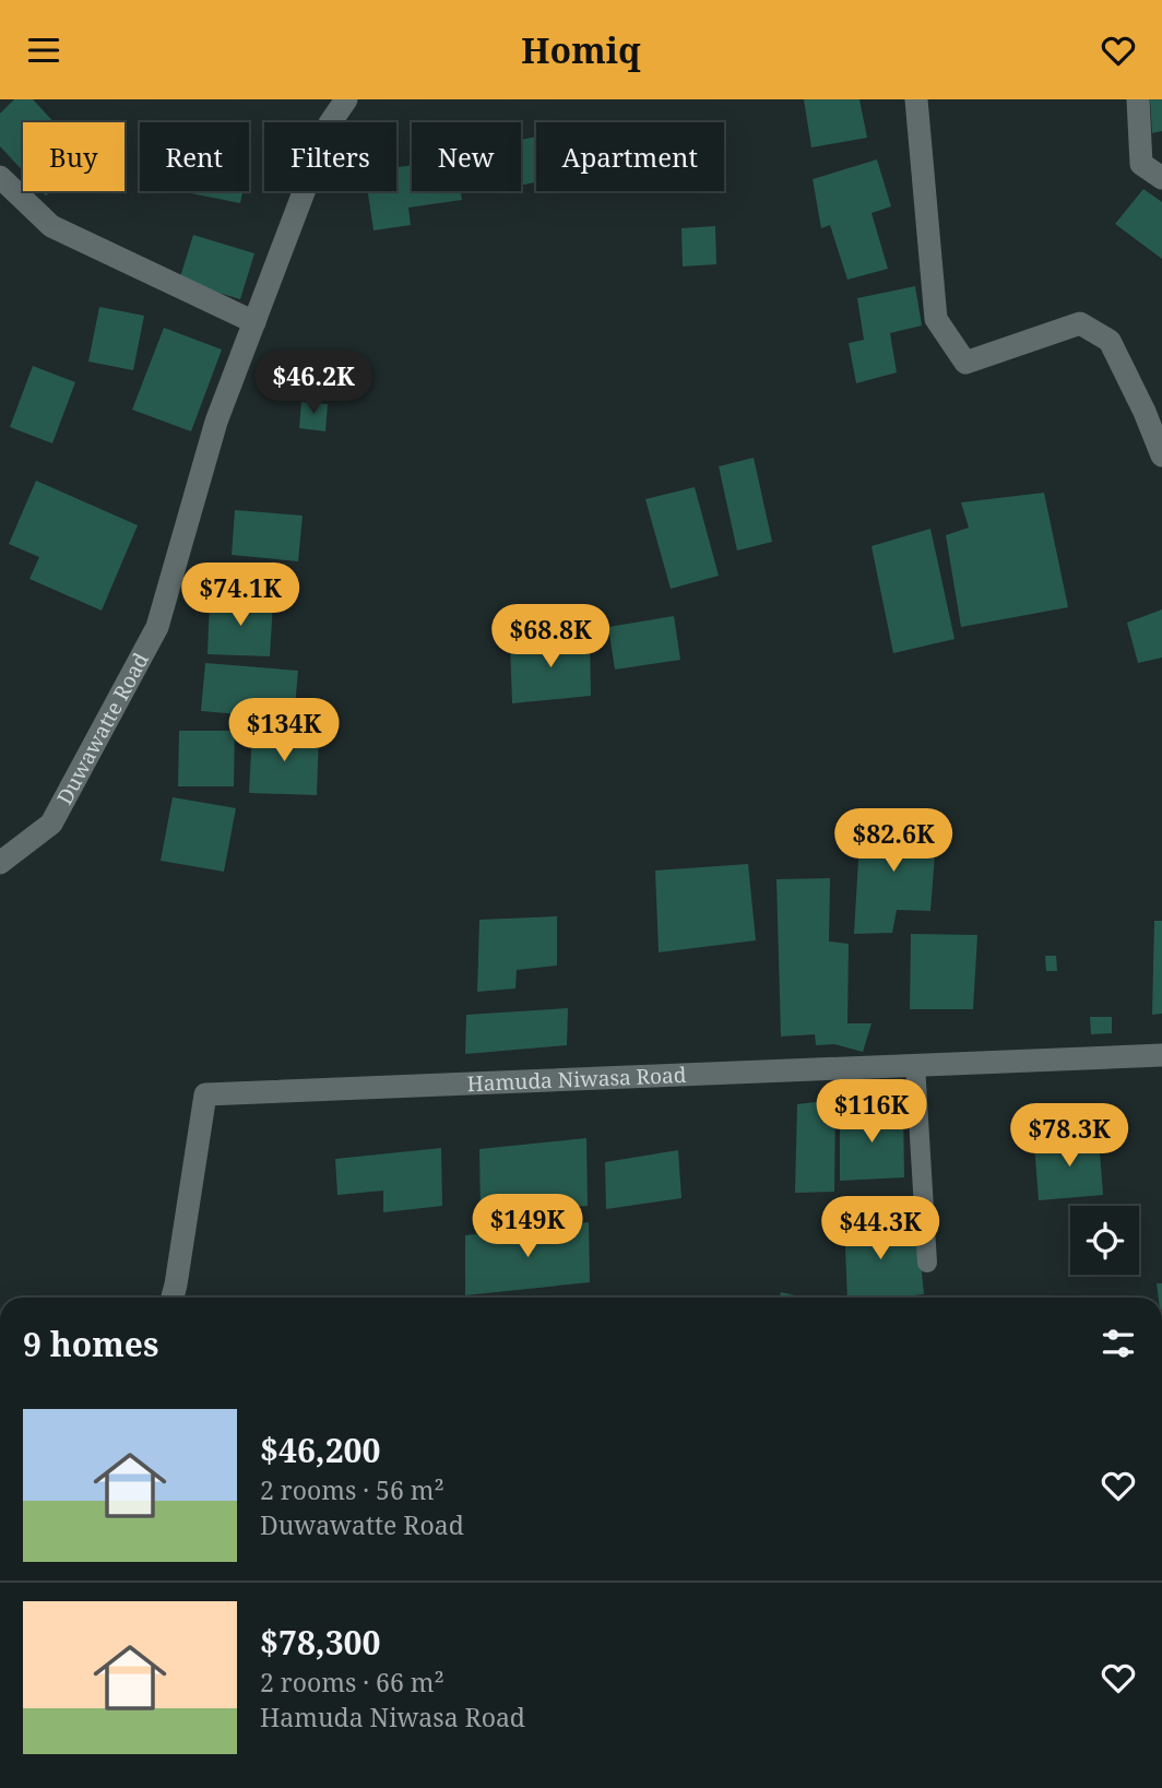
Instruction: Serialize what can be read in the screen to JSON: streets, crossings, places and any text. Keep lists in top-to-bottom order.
{
  "streets": {
    "street": ["Duwawatte Road", "Hamuda Niwasa Road"]
  },
  "page": {
    "header": "Homiq",
    "chip": [
      "Buy",
      "Rent",
      "Filters",
      "New",
      "Apartment"
    ],
    "price": [
      "$46.2K",
      "$74.1K",
      "$68.8K",
      "$134K",
      "$82.6K",
      "$116K",
      "$78.3K",
      "$149K",
      "$44.3K"
    ],
    "heading": "9 homes",
    "list": [
      {
        "name": "$46,200",
        "note": "2 rooms · 56 m² · Duwawatte Road"
      },
      {
        "name": "$78,300",
        "note": "2 rooms · 66 m² · Hamuda Niwasa Road"
      }
    ]
  }
}
